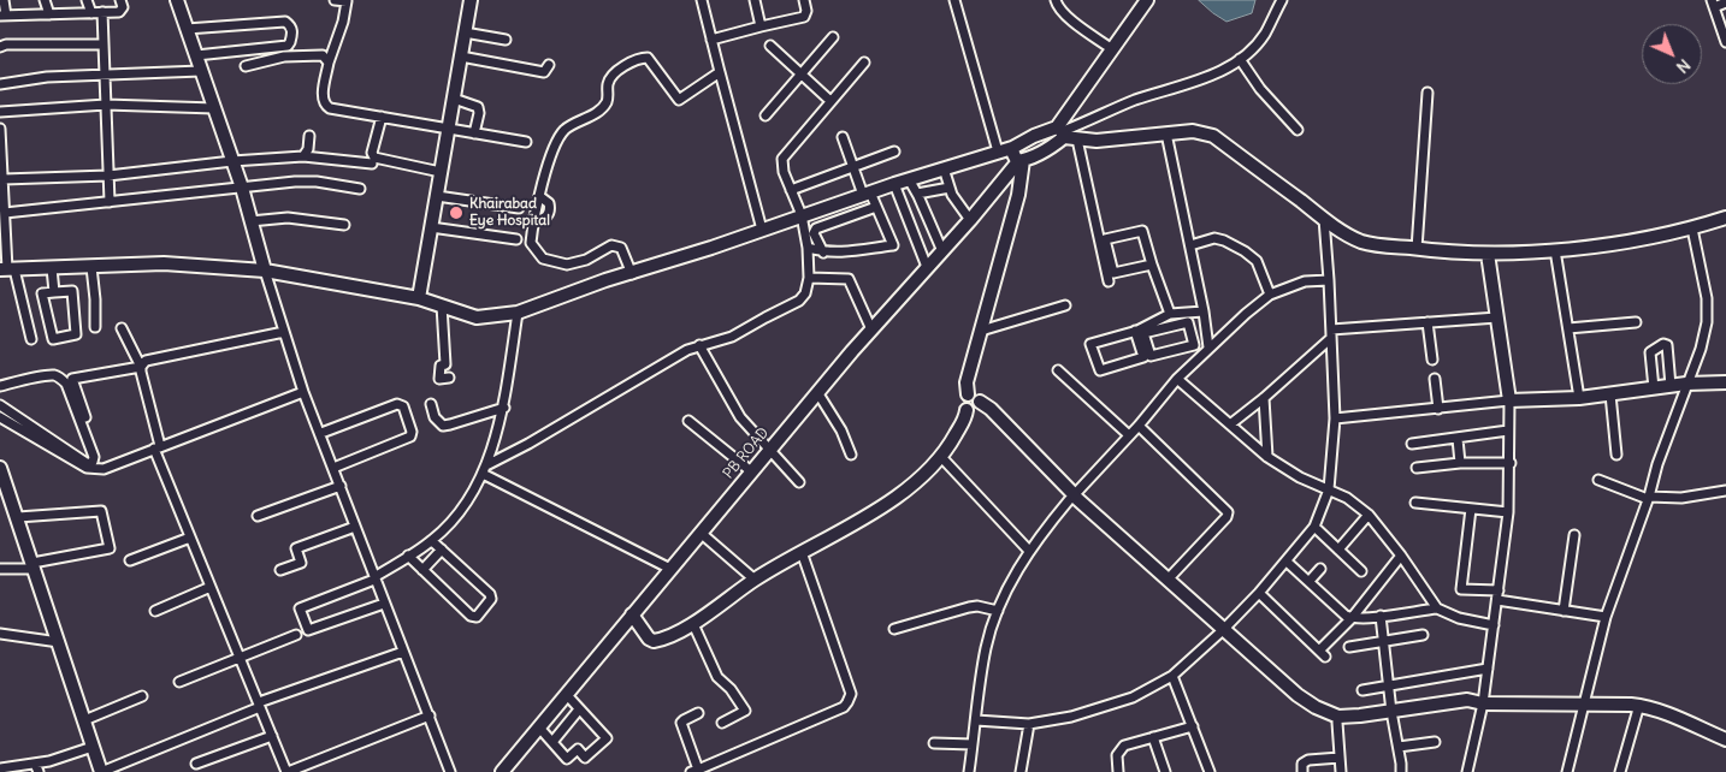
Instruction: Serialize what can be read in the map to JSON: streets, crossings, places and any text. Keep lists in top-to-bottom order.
{
  "streets": {
    "street": ["PB ROAD"]
  },
  "places": ["Khairabad Eye Hospital"],
  "north": "bottom right"
}
